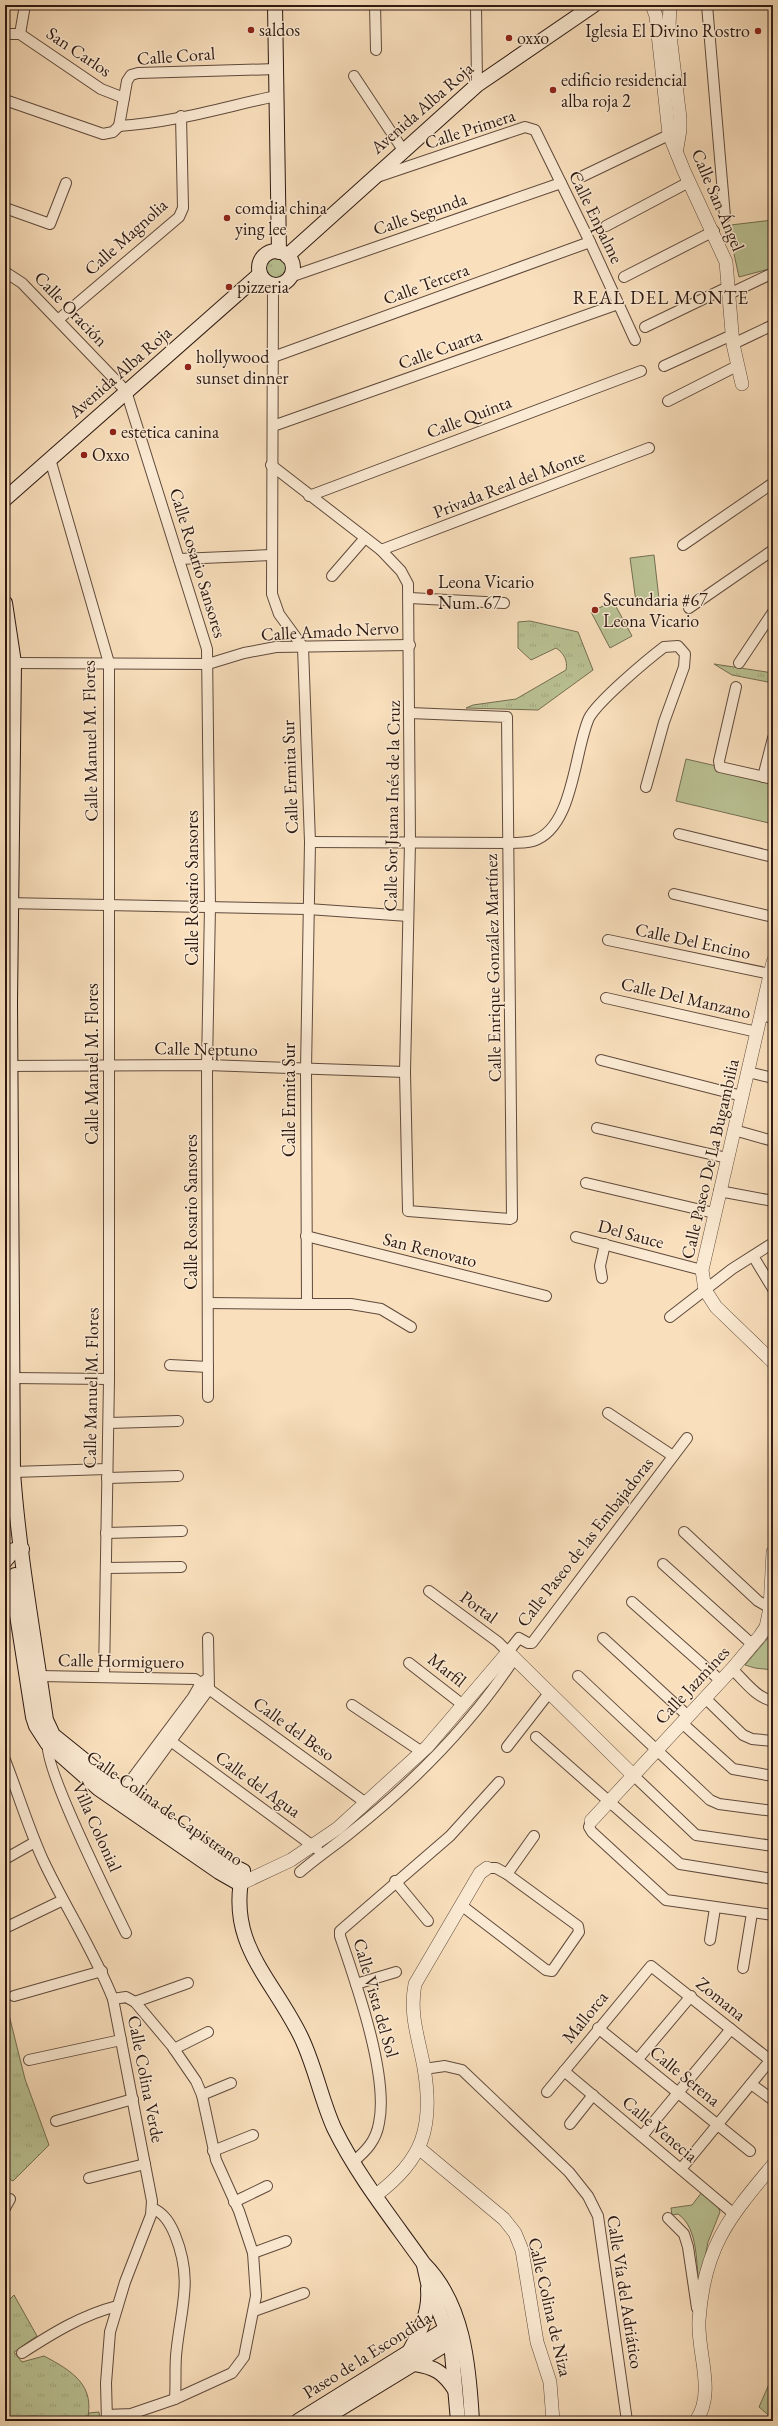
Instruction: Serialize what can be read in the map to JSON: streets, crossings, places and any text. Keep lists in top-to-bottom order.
{
  "streets": {
    "main road": ["Avenida Alba Roja", "Calle Colina de Capistrano", "Paseo de la Escondida"],
    "street": [
      "San Carlos",
      "Calle Coral",
      "Calle Primera",
      "Calle San Ángel",
      "Calle Segunda",
      "Calle Enpalme",
      "Calle Magnolia",
      "Calle Tercera",
      "Calle Oración",
      "Calle Cuarta",
      "Calle Quinta",
      "Privada Real del Monte",
      "Calle Rosario Sansores",
      "Calle Amado Nervo",
      "Calle Manuel M. Flores",
      "Calle Ermita Sur",
      "Calle Sor Juana Inés de la Cruz",
      "Calle Del Encino",
      "Calle Enrique González Martínez",
      "Calle Del Manzano",
      "Calle Neptuno",
      "Calle Paseo De La Bugambilia",
      "Del Sauce",
      "San Renovato",
      "Calle Paseo de las Embajadoras",
      "Portal",
      "Calle Hormiguero",
      "Marfil",
      "Calle Jazmines",
      "Calle del Beso",
      "Calle del Agua",
      "Villa Colonial",
      "Calle Vista del Sol",
      "Zomana",
      "Mallorca",
      "Calle Serena",
      "Calle Colina Verde",
      "Calle Venecia",
      "Calle Vía del Adriático",
      "Calle Colina de Niza"
    ]
  },
  "crossings": [
    ["San Carlos", "Calle Coral"],
    ["Avenida Alba Roja", "Calle Primera"],
    ["Avenida Alba Roja", "Calle Segunda"],
    ["Avenida Alba Roja", "Calle Oración"],
    ["Avenida Alba Roja", "Calle Rosario Sansores"],
    ["Avenida Alba Roja", "Calle Manuel M. Flores"],
    ["Calle Primera", "Calle Enpalme"],
    ["Calle Segunda", "Calle Enpalme"],
    ["Calle Enpalme", "Calle Tercera"],
    ["Calle Enpalme", "Calle Cuarta"],
    ["Calle Magnolia", "Calle Oración"],
    ["Calle Oración", "Calle Rosario Sansores"],
    ["Calle Quinta", "Calle Sor Juana Inés de la Cruz"],
    ["Privada Real del Monte", "Calle Sor Juana Inés de la Cruz"],
    ["Calle Rosario Sansores", "Calle Amado Nervo"],
    ["Calle Rosario Sansores", "Calle Neptuno"],
    ["Calle Amado Nervo", "Calle Manuel M. Flores"],
    ["Calle Amado Nervo", "Calle Ermita Sur"],
    ["Calle Amado Nervo", "Calle Sor Juana Inés de la Cruz"],
    ["Calle Amado Nervo", "Calle Colina de Capistrano"],
    ["Calle Manuel M. Flores", "Calle Neptuno"],
    ["Calle Manuel M. Flores", "Calle Hormiguero"],
    ["Calle Ermita Sur", "Calle Neptuno"],
    ["Calle Ermita Sur", "San Renovato"],
    ["Calle Sor Juana Inés de la Cruz", "Calle Enrique González Martínez"],
    ["Calle Sor Juana Inés de la Cruz", "Calle Neptuno"],
    ["Calle Del Encino", "Calle Paseo De La Bugambilia"],
    ["Calle Del Manzano", "Calle Paseo De La Bugambilia"],
    ["Calle Neptuno", "Calle Colina de Capistrano"],
    ["Calle Paseo De La Bugambilia", "Del Sauce"],
    ["Calle Paseo de las Embajadoras", "Portal"],
    ["Calle Paseo de las Embajadoras", "Marfil"],
    ["Calle Paseo de las Embajadoras", "Calle del Beso"],
    ["Calle Paseo de las Embajadoras", "Calle del Agua"],
    ["Calle Paseo de las Embajadoras", "Calle Colina de Capistrano"],
    ["Calle Hormiguero", "Calle del Beso"],
    ["Calle Hormiguero", "Calle Colina de Capistrano"],
    ["Calle Colina de Capistrano", "Villa Colonial"],
    ["Calle Colina de Capistrano", "Calle Vista del Sol"],
    ["Calle Colina de Capistrano", "Paseo de la Escondida"],
    ["Zomana", "Mallorca"],
    ["Mallorca", "Calle Serena"],
    ["Mallorca", "Calle Venecia"]
  ],
  "districts": ["REAL DEL MONTE"],
  "places": [
    "saldos",
    "Iglesia El Divino Rostro",
    "oxxo",
    "edificio residencial alba roja 2",
    "comdia china ying lee",
    "pizzeria",
    "hollywood sunset dinner",
    "estetica canina",
    "Oxxo",
    "Leona Vicario Num. 67",
    "Secundaria #67 Leona Vicario"
  ]
}
